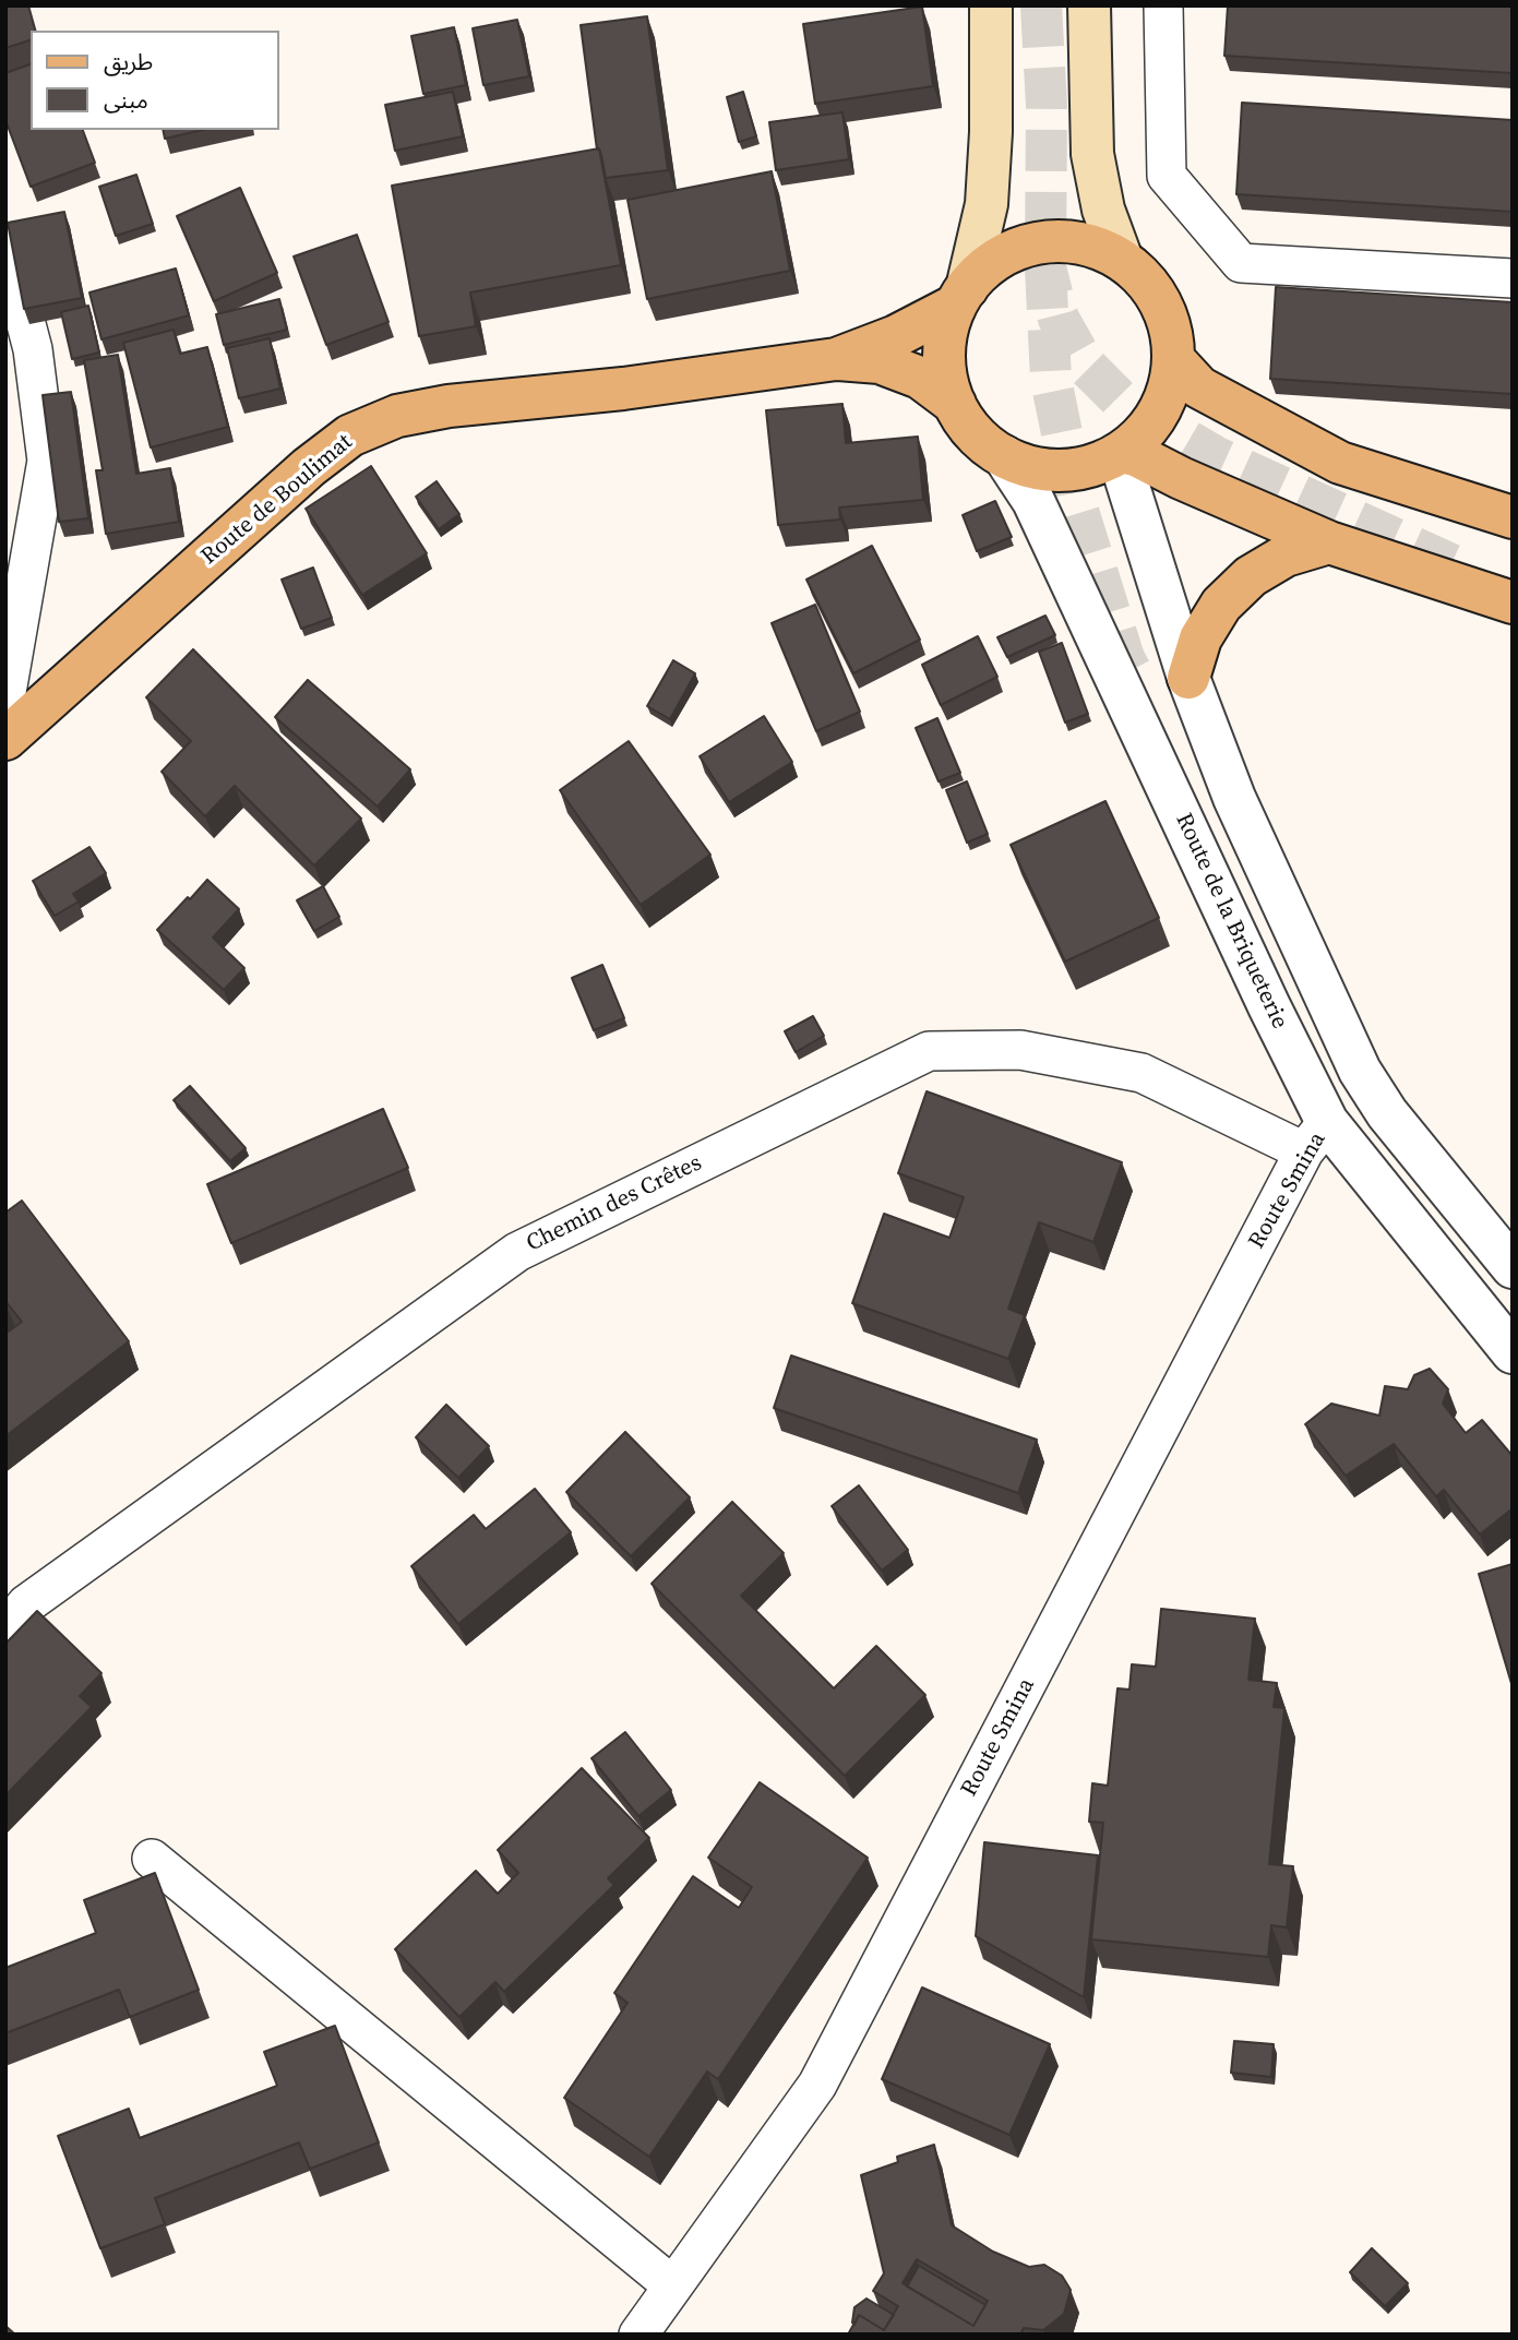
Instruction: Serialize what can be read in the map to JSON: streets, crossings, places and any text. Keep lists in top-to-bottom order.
{
  "streets": {
    "main road": ["Route de Boulimat"],
    "street": ["Route de la Briqueterie", "Route Smina", "Chemin des Crêtes"]
  },
  "crossings": [
    ["Route de Boulimat", "Route de la Briqueterie"],
    ["Route de la Briqueterie", "Route Smina"],
    ["Route de la Briqueterie", "Chemin des Crêtes"],
    ["Route Smina", "Chemin des Crêtes"]
  ],
  "legend": ["طريق", "مبنى"]
}
